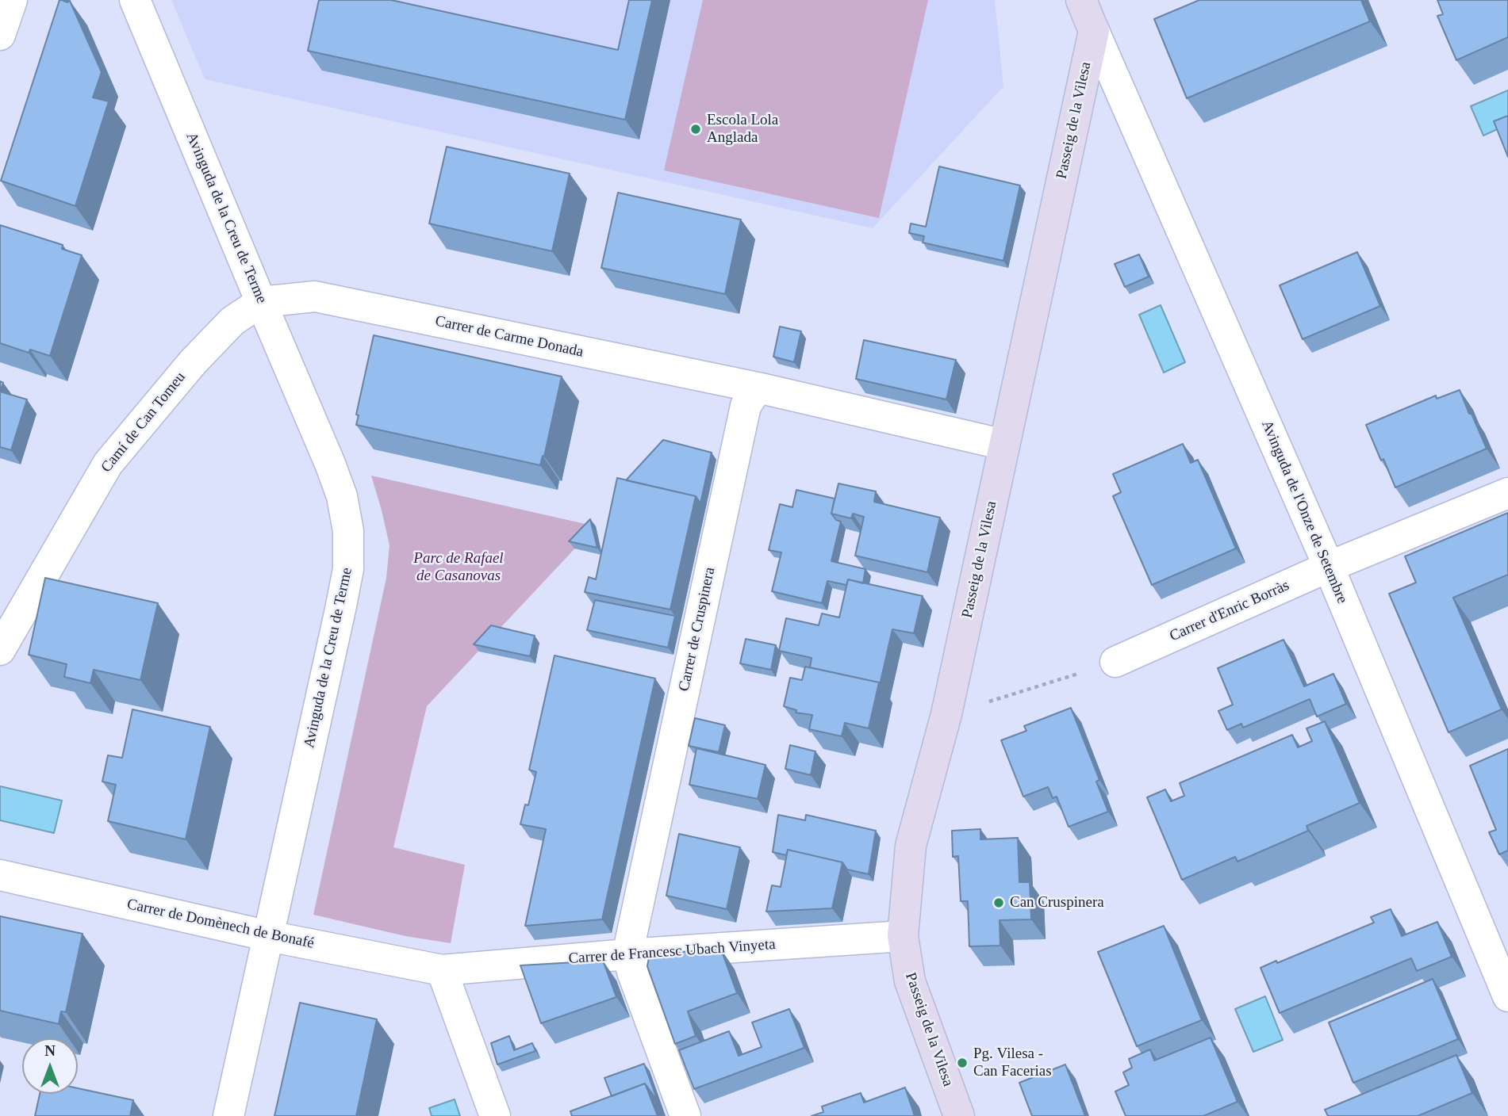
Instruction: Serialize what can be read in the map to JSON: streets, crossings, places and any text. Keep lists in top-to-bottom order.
{
  "streets": {
    "street": [
      "Passeig de la Vilesa",
      "Avinguda de la Creu de Terme",
      "Carrer de Carme Donada",
      "Camí de Can Tomeu",
      "Avinguda de l'Onze de Setembre",
      "Carrer d'Enric Borràs",
      "Carrer de Cruspinera",
      "Carrer de Domènech de Bonafé",
      "Carrer de Francesc Ubach Vinyeta"
    ]
  },
  "crossings": [
    ["Passeig de la Vilesa", "Avinguda de l'Onze de Setembre"],
    ["Passeig de la Vilesa", "Carrer de Francesc Ubach Vinyeta"],
    ["Avinguda de la Creu de Terme", "Carrer de Carme Donada"],
    ["Avinguda de la Creu de Terme", "Camí de Can Tomeu"],
    ["Avinguda de la Creu de Terme", "Carrer de Domènech de Bonafé"],
    ["Carrer de Carme Donada", "Camí de Can Tomeu"],
    ["Carrer de Carme Donada", "Carrer de Cruspinera"],
    ["Avinguda de l'Onze de Setembre", "Carrer d'Enric Borràs"],
    ["Carrer de Cruspinera", "Carrer de Francesc Ubach Vinyeta"],
    ["Carrer de Domènech de Bonafé", "Carrer de Francesc Ubach Vinyeta"]
  ],
  "parks": ["Parc de Rafael de Casanovas"],
  "places": ["Escola Lola Anglada", "Can Cruspinera", "Pg. Vilesa - Can Facerias"],
  "north": "top"
}
